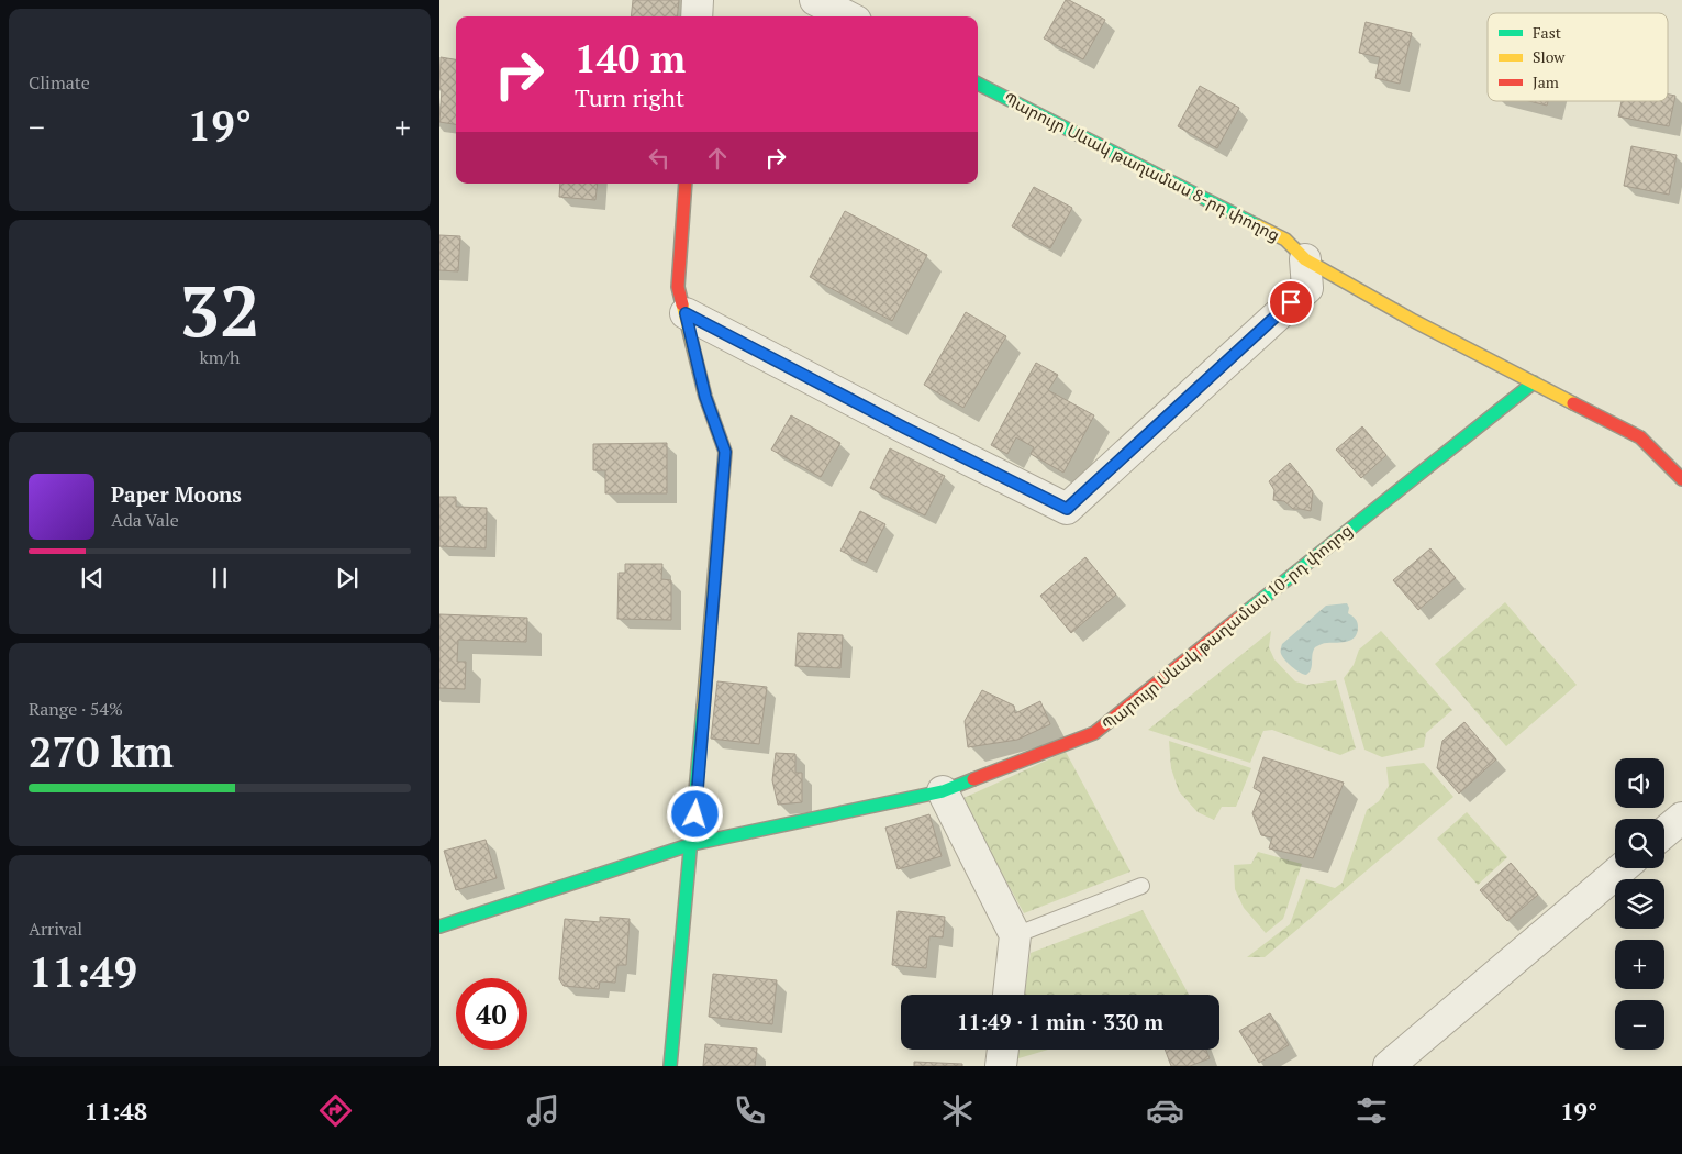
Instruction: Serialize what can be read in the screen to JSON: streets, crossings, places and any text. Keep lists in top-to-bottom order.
{
  "streets": {
    "street": ["Պարույր Սևակ թաղամաս 8-րդ փողոց", "Պարույր Սևակ թաղամաս 10-րդ փողոց"]
  },
  "crossings": [
    ["Պարույր Սևակ թաղամաս 8-րդ փողոց", "Պարույր Սևակ թաղամաս 10-րդ փողոց"]
  ],
  "legend": ["Fast", "Slow", "Jam"],
  "page": {
    "tile": [
      "Climate",
      ["32", "km/h"],
      ["Range · 54%", "270 km"],
      ["Arrival", "11:49"]
    ],
    "turn": ["140 m", "Turn right"],
    "heat": ["−", "19°", "+"],
    "song": ["Paper Moons", "Ada Vale"],
    "map_buttons": ["+", "−"],
    "limit": "40",
    "trip": "11:49 · 1 min · 330 m",
    "tabs": ["11:48", "19°"]
  }
}
